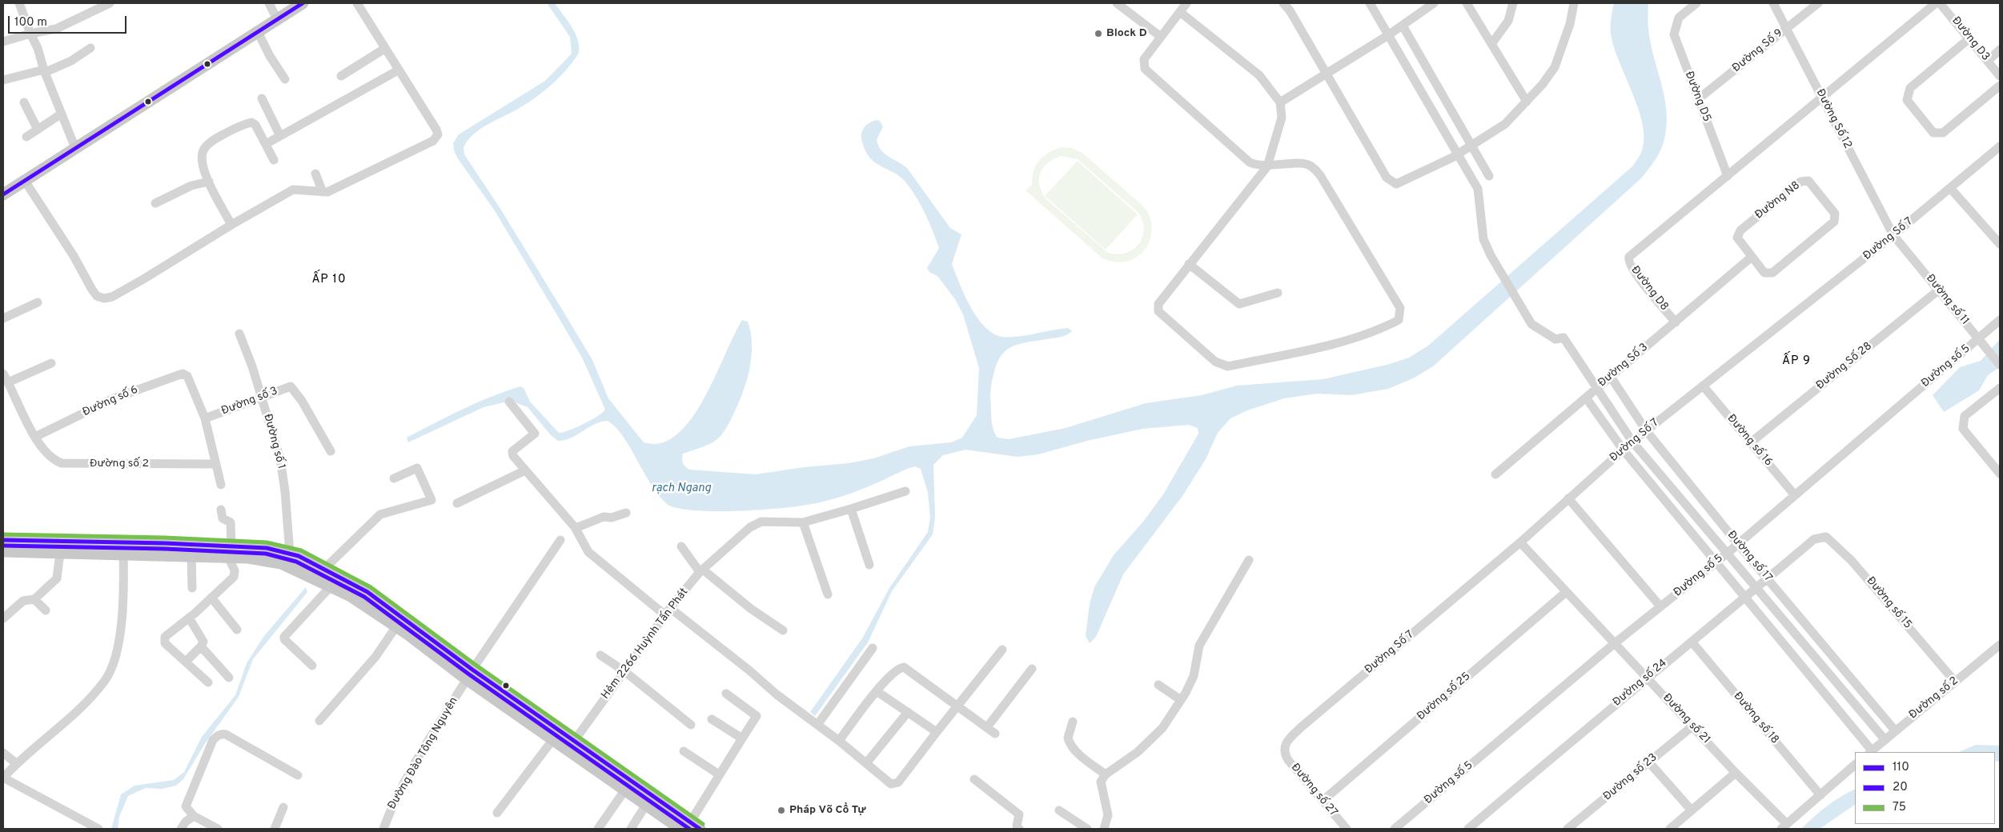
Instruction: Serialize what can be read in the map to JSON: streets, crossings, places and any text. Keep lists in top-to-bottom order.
{
  "streets": {
    "street": [
      "Đường D3",
      "Đường Số 9",
      "Đường D5",
      "Đường Số 12",
      "Đường N8",
      "Đường Số 7",
      "Đường D8",
      "Đường số 11",
      "Đường Số 3",
      "Đường Số 28",
      "Đường số 5",
      "Đường số 6",
      "Đường số 3",
      "Đường số 16",
      "Đường số 1",
      "Đường số 2",
      "Đường số 17",
      "Đường số 15",
      "Hẻm 2266 Huỳnh Tấn Phát",
      "Đường số 24",
      "Đường số 25",
      "Đường số 18",
      "Đường số 21",
      "Đường Đào Tông Nguyên",
      "Đường số 23",
      "Đường số 27"
    ]
  },
  "crossings": [
    ["Đường Số 9", "Đường D5"],
    ["Đường Số 9", "Đường Số 12"],
    ["Đường D5", "Đường D8"],
    ["Đường Số 12", "Đường Số 7"],
    ["Đường Số 12", "Đường số 11"],
    ["Đường N8", "Đường Số 3"],
    ["Đường Số 7", "Đường số 11"],
    ["Đường Số 7", "Đường số 16"],
    ["Đường Số 7", "Đường số 17"],
    ["Đường Số 7", "Đường số 21"],
    ["Đường Số 7", "Đường số 27"],
    ["Đường D8", "Đường Số 3"],
    ["Đường số 11", "Đường Số 28"],
    ["Đường số 11", "Đường số 5"],
    ["Đường Số 3", "Đường số 17"],
    ["Đường Số 28", "Đường số 16"],
    ["Đường số 5", "Đường số 16"],
    ["Đường số 5", "Đường số 17"],
    ["Đường số 5", "Đường số 21"],
    ["Đường số 6", "Đường số 3"],
    ["Đường số 6", "Đường số 2"],
    ["Đường số 3", "Đường số 1"],
    ["Đường số 2", "Đường số 17"],
    ["Đường số 2", "Đường số 15"],
    ["Đường số 17", "Đường số 24"],
    ["Đường số 15", "Đường số 24"],
    ["Đường số 24", "Đường số 18"],
    ["Đường số 24", "Đường số 21"],
    ["Đường số 25", "Đường số 21"],
    ["Đường số 25", "Đường số 27"],
    ["Đường số 21", "Đường số 23"]
  ],
  "districts": ["ẤP 10", "ẤP 9"],
  "water": ["rạch Ngang"],
  "places": ["Block D", "Pháp Võ Cổ Tự"],
  "lines": ["transit line 110", "transit line 75", "transit line 20"],
  "legend": ["110", "20", "75"],
  "scale_bar": "100 m"
}
